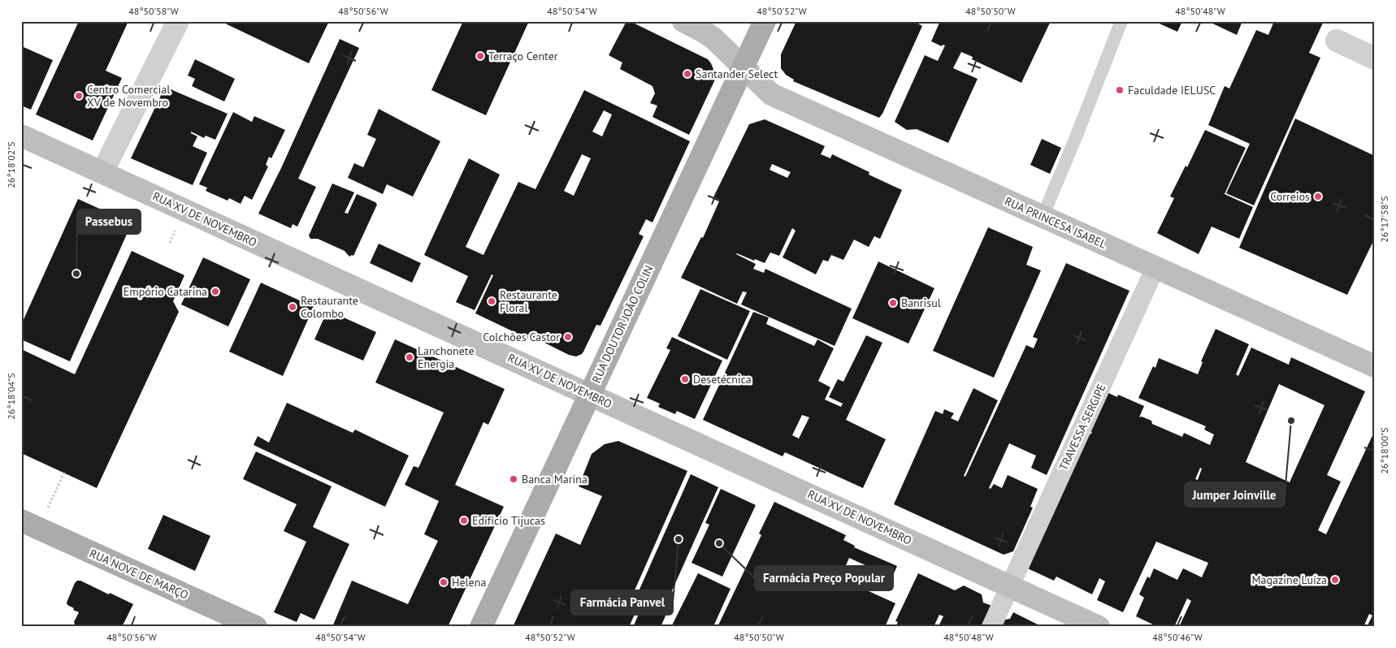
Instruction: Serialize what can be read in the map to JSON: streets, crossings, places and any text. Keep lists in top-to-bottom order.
{
  "streets": {
    "main road": [
      "RUA XV DE NOVEMBRO",
      "RUA PRINCESA ISABEL",
      "RUA DOUTOR JOÃO COLIN",
      "RUA NOVE DE MARÇO"
    ],
    "street": ["TRAVESSA SERGIPE"]
  },
  "crossings": [
    ["RUA XV DE NOVEMBRO", "RUA DOUTOR JOÃO COLIN"],
    ["RUA XV DE NOVEMBRO", "TRAVESSA SERGIPE"],
    ["RUA PRINCESA ISABEL", "RUA DOUTOR JOÃO COLIN"],
    ["RUA PRINCESA ISABEL", "TRAVESSA SERGIPE"]
  ],
  "places": [
    "Terraço Center",
    "Santander Select",
    "Faculdade IELUSC",
    "Centro Comercial XV de Novembro",
    "Correios",
    "Passebus",
    "Empório Catarina",
    "Restaurante Floral",
    "Banrisul",
    "Restaurante Colombo",
    "Colchões Castor",
    "Lanchonete Energia",
    "Desetécnica",
    "Jumper Joinville",
    "Banca Marina",
    "Edifício Tijucas",
    "Farmácia Panvel",
    "Farmácia Preço Popular",
    "Magazine Luíza",
    "Helena"
  ],
  "coordinates": [
    "48°50'58\"W",
    "48°50'56\"W",
    "48°50'54\"W",
    "48°50'52\"W",
    "48°50'50\"W",
    "48°50'48\"W",
    "26°18'02\"S",
    "26°17'58\"S",
    "26°18'04\"S",
    "26°18'00\"S",
    "48°50'46\"W"
  ]
}
